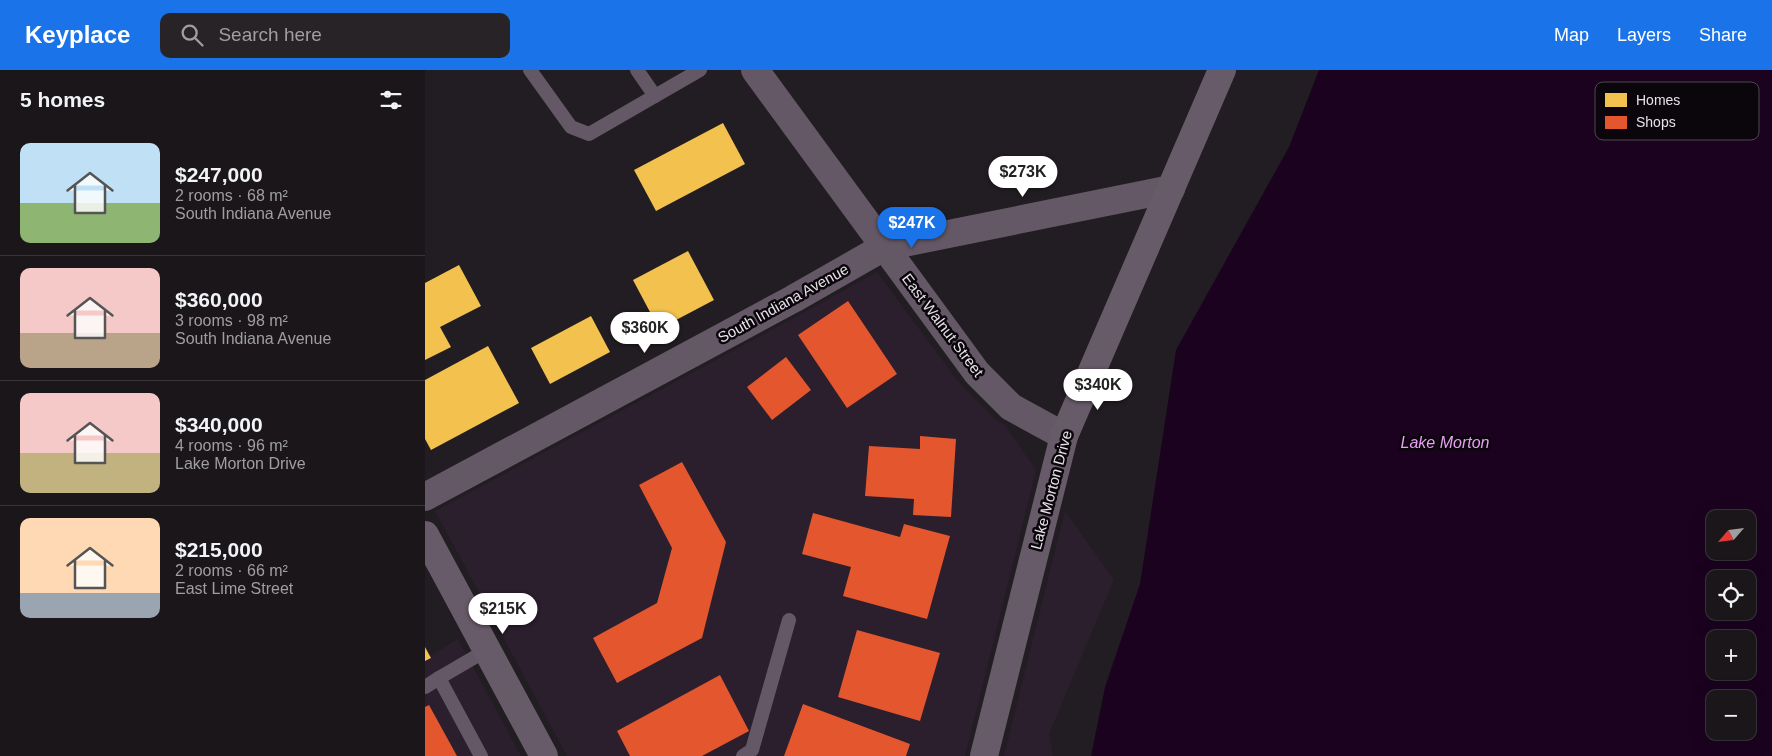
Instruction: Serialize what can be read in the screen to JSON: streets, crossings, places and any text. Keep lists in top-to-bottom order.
{
  "streets": {
    "street": ["South Indiana Avenue", "East Walnut Street", "Lake Morton Drive"]
  },
  "crossings": [
    ["South Indiana Avenue", "East Walnut Street"],
    ["South Indiana Avenue", "Lake Morton Drive"],
    ["East Walnut Street", "Lake Morton Drive"]
  ],
  "water": ["Lake Morton"],
  "legend": ["Homes", "Shops"],
  "north": "bottom left",
  "page": {
    "header": "Keyplace",
    "search": "Search here",
    "nav": ["Map", "Layers", "Share"],
    "heading": "5 homes",
    "list": [
      {
        "name": "$247,000",
        "note": "2 rooms · 68 m² · South Indiana Avenue"
      },
      {
        "name": "$360,000",
        "note": "3 rooms · 98 m² · South Indiana Avenue"
      },
      {
        "name": "$340,000",
        "note": "4 rooms · 96 m² · Lake Morton Drive"
      },
      {
        "name": "$215,000",
        "note": "2 rooms · 66 m² · East Lime Street"
      }
    ],
    "price": [
      "$273K",
      "$247K",
      "$360K",
      "$340K",
      "$215K"
    ],
    "map_buttons": ["+", "−"]
  }
}
